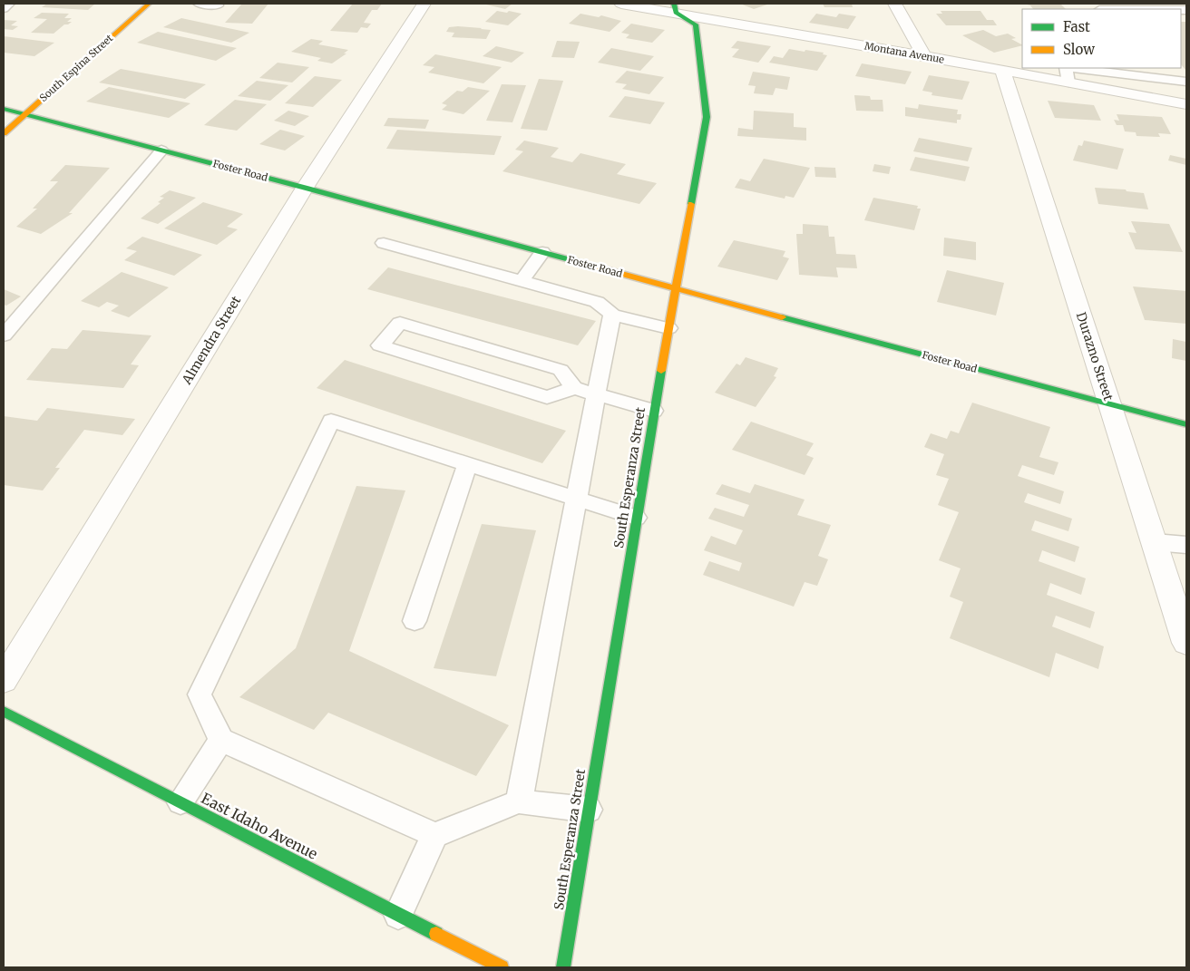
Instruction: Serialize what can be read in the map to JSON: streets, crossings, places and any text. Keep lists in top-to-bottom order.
{
  "streets": {
    "street": [
      "Montana Avenue",
      "South Espina Street",
      "Foster Road",
      "Almendra Street",
      "Durazno Street",
      "South Esperanza Street",
      "East Idaho Avenue"
    ]
  },
  "crossings": [
    ["Montana Avenue", "Durazno Street"],
    ["Montana Avenue", "South Esperanza Street"],
    ["South Espina Street", "Foster Road"],
    ["Foster Road", "Almendra Street"],
    ["Foster Road", "Durazno Street"],
    ["Foster Road", "South Esperanza Street"]
  ],
  "legend": ["Fast", "Slow"]
}
